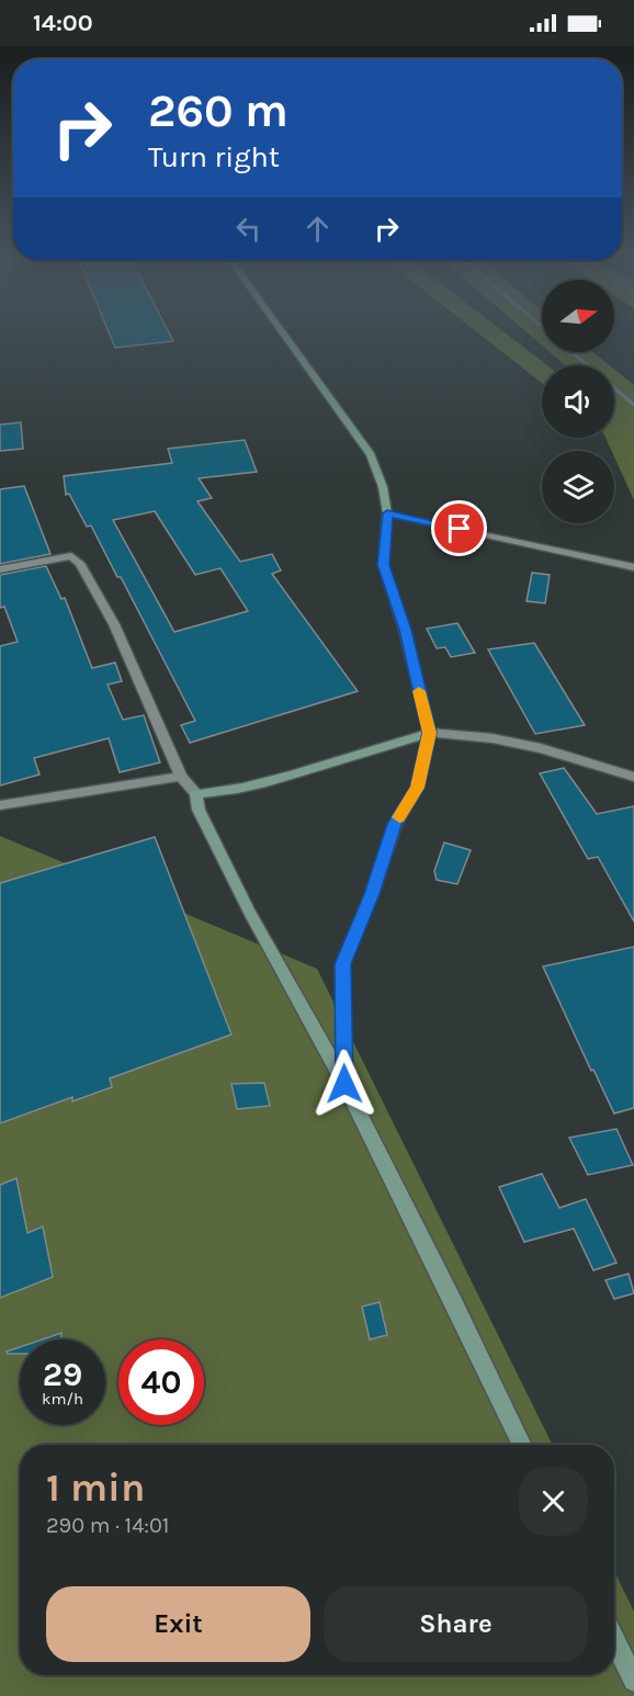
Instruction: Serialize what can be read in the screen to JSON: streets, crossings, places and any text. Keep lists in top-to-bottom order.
{
  "north": "right",
  "page": {
    "status": "14:00",
    "turn": ["260 m", "Turn right"],
    "speed": "29 km/h",
    "limit": "40",
    "heading": ["1 min", "290 m · 14:01"],
    "buttons": ["Exit", "Share"]
  }
}
